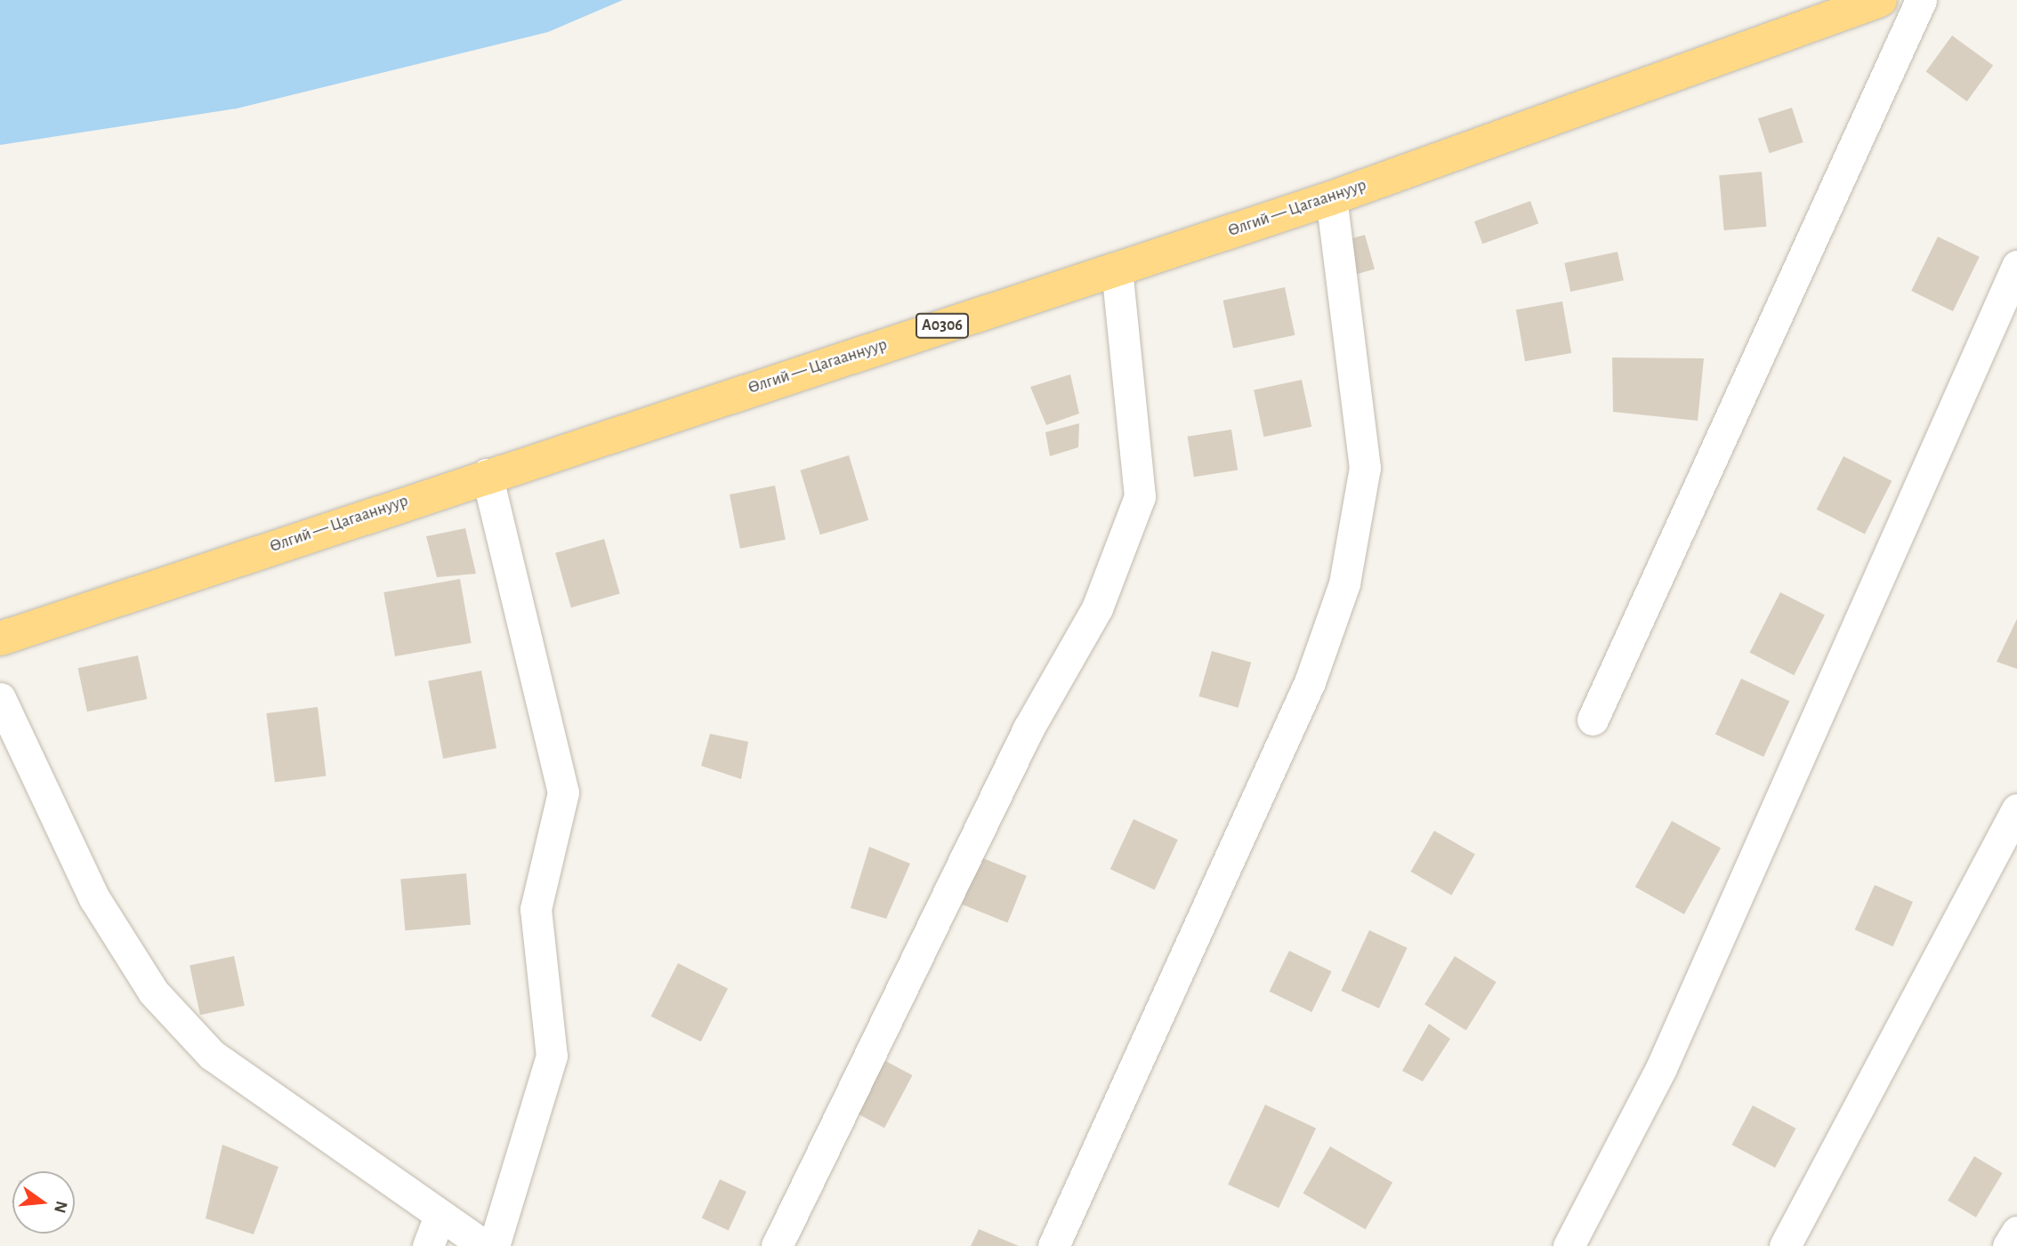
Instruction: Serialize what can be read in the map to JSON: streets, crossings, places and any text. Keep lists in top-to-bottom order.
{
  "streets": {
    "highway": ["Өлгий — Цагааннуур", "A0306"]
  },
  "north": "right"
}
